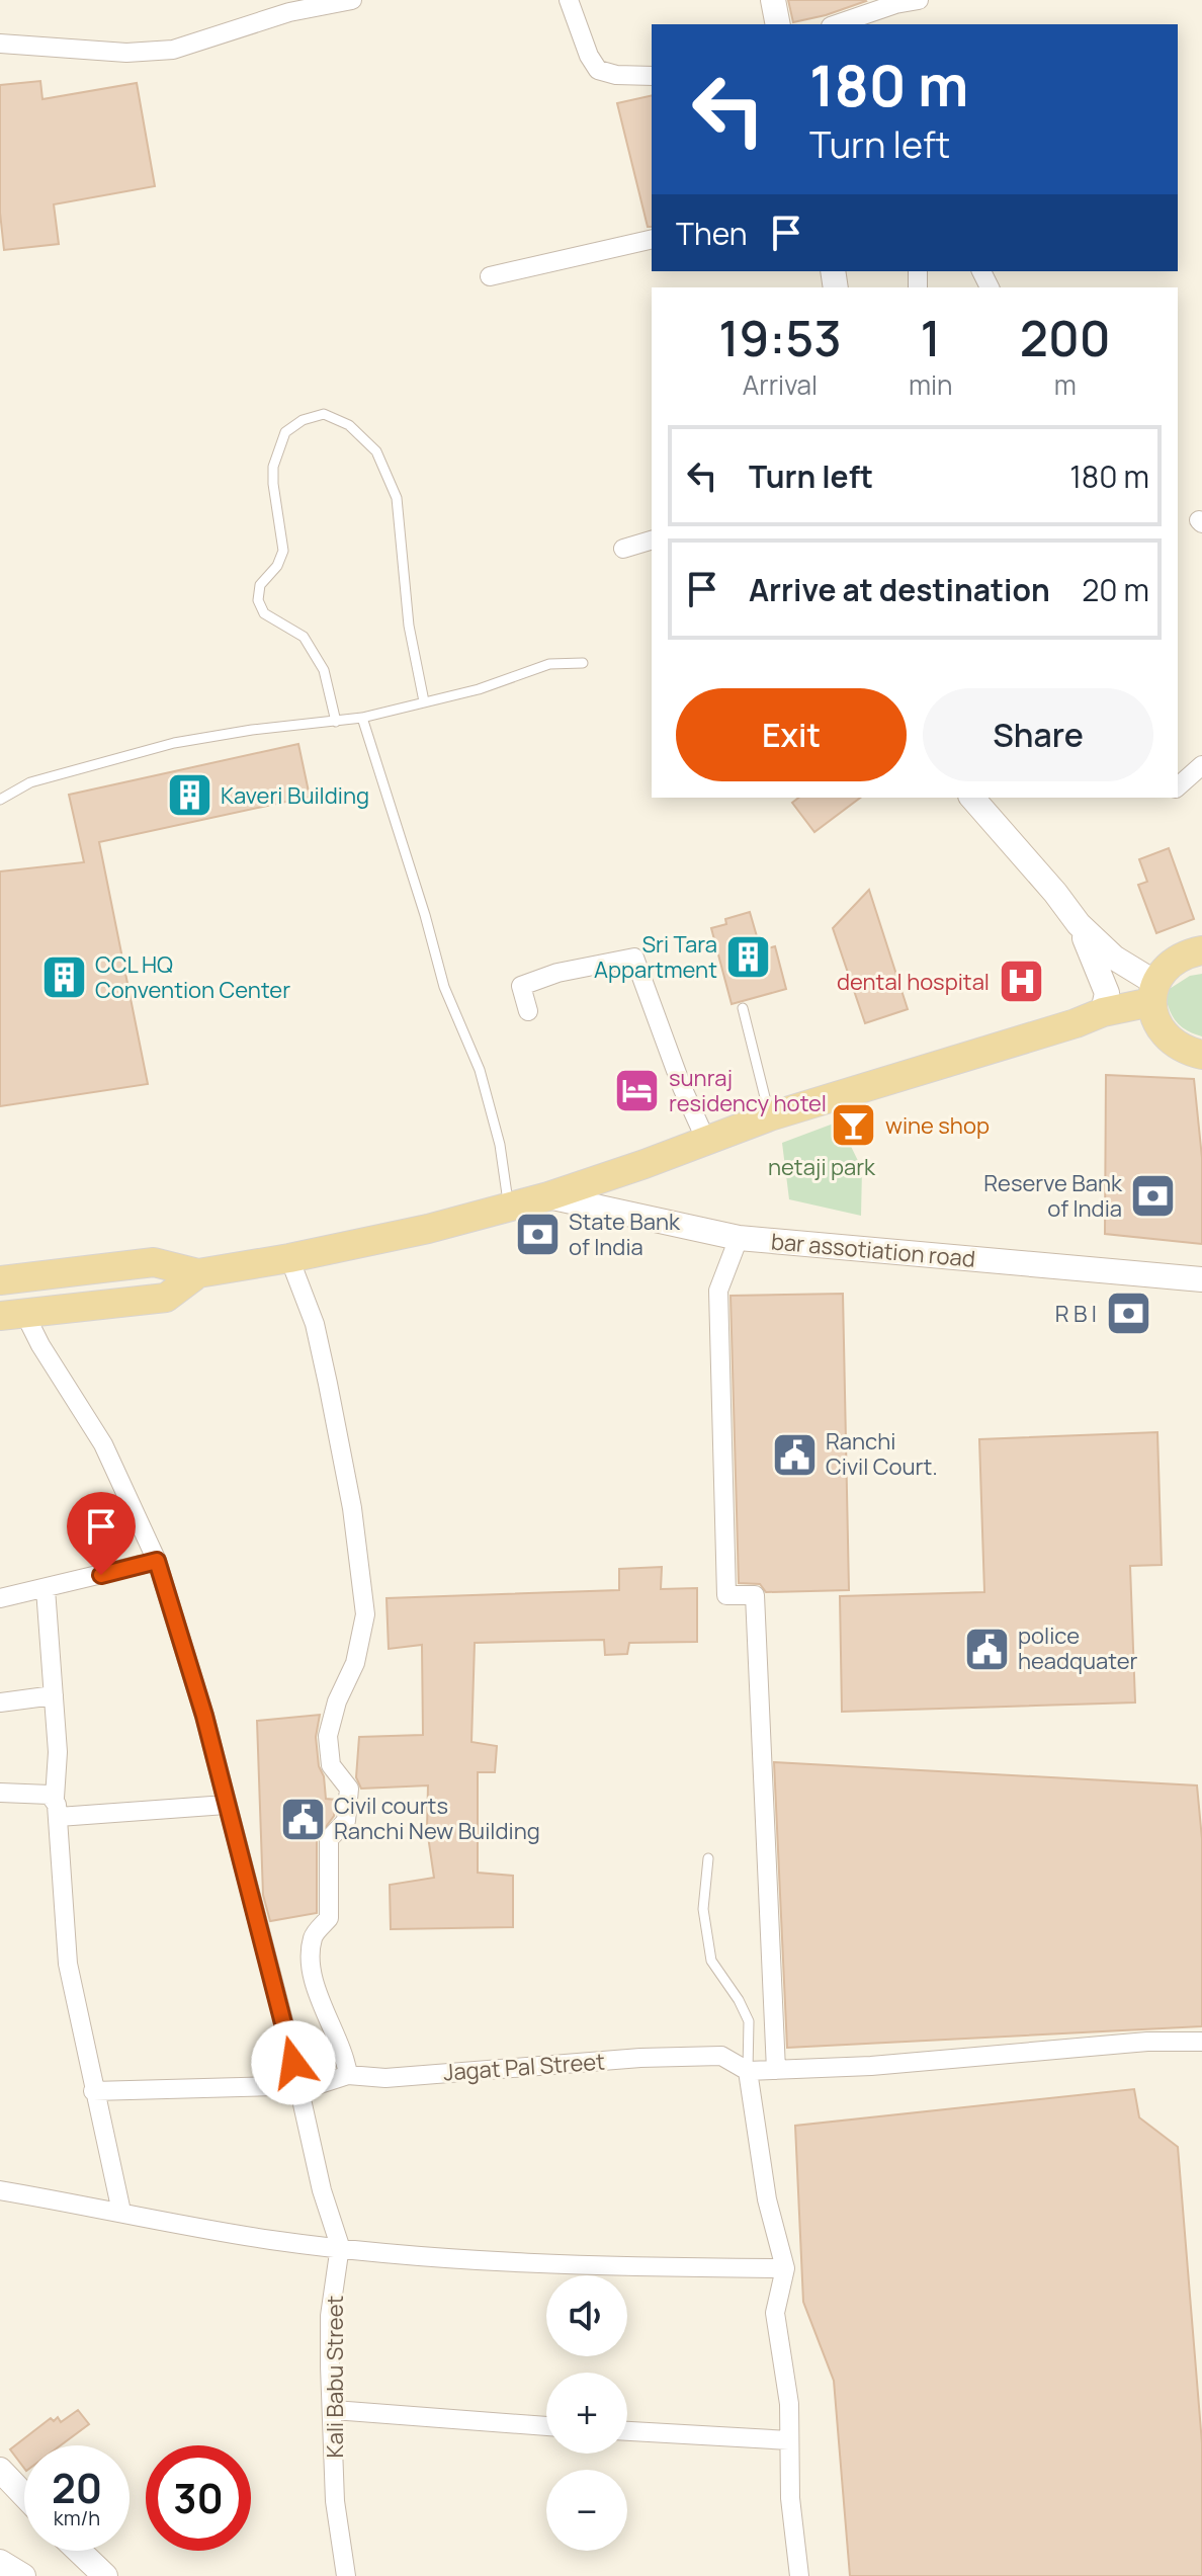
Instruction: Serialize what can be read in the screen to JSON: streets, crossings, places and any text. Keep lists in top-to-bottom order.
{
  "streets": {
    "main road": ["bar assotiation road"],
    "street": ["Jagat Pal Street", "Kali Babu Street"]
  },
  "crossings": [
    ["Jagat Pal Street", "Kali Babu Street"]
  ],
  "parks": ["netaji park"],
  "places": {
    "building": ["Kaveri Building", "Sri Tara Appartment", "CCL HQ Convention Center"],
    "hospital": ["dental hospital"],
    "hotel": ["sunraj residency hotel"],
    "bar": ["wine shop"],
    "bank": ["Reserve Bank of India", "State Bank of India", "R B I"],
    "public building": ["Ranchi Civil Court.", "police headquater", "Civil courts Ranchi New Building"]
  },
  "page": {
    "turn": ["180 m", "Turn left"],
    "then": "Then",
    "eta": [
      "19:53",
      "Arrival",
      "1",
      "min",
      "200",
      "m"
    ],
    "list": [
      {
        "name": "Turn left",
        "value": "180 m"
      },
      {
        "name": "Arrive at destination",
        "value": "20 m"
      }
    ],
    "buttons": ["Exit", "Share"],
    "map_buttons": ["+", "−"],
    "speed": "20 km/h",
    "limit": "30"
  }
}
